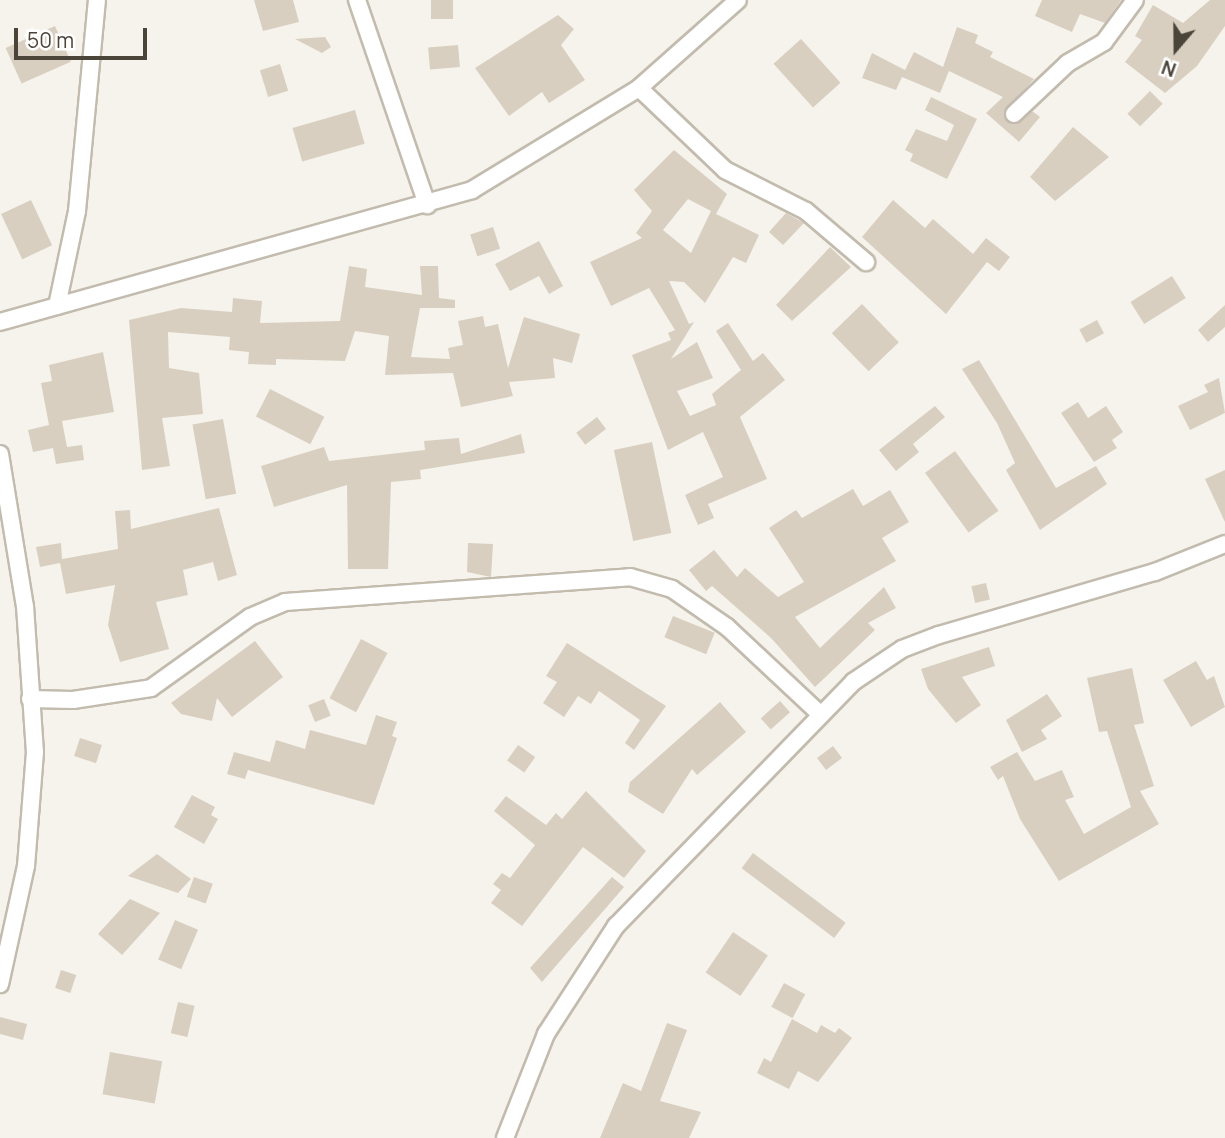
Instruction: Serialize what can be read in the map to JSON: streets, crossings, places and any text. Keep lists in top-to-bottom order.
{
  "scale_bar": "50 m",
  "north": "bottom"
}
